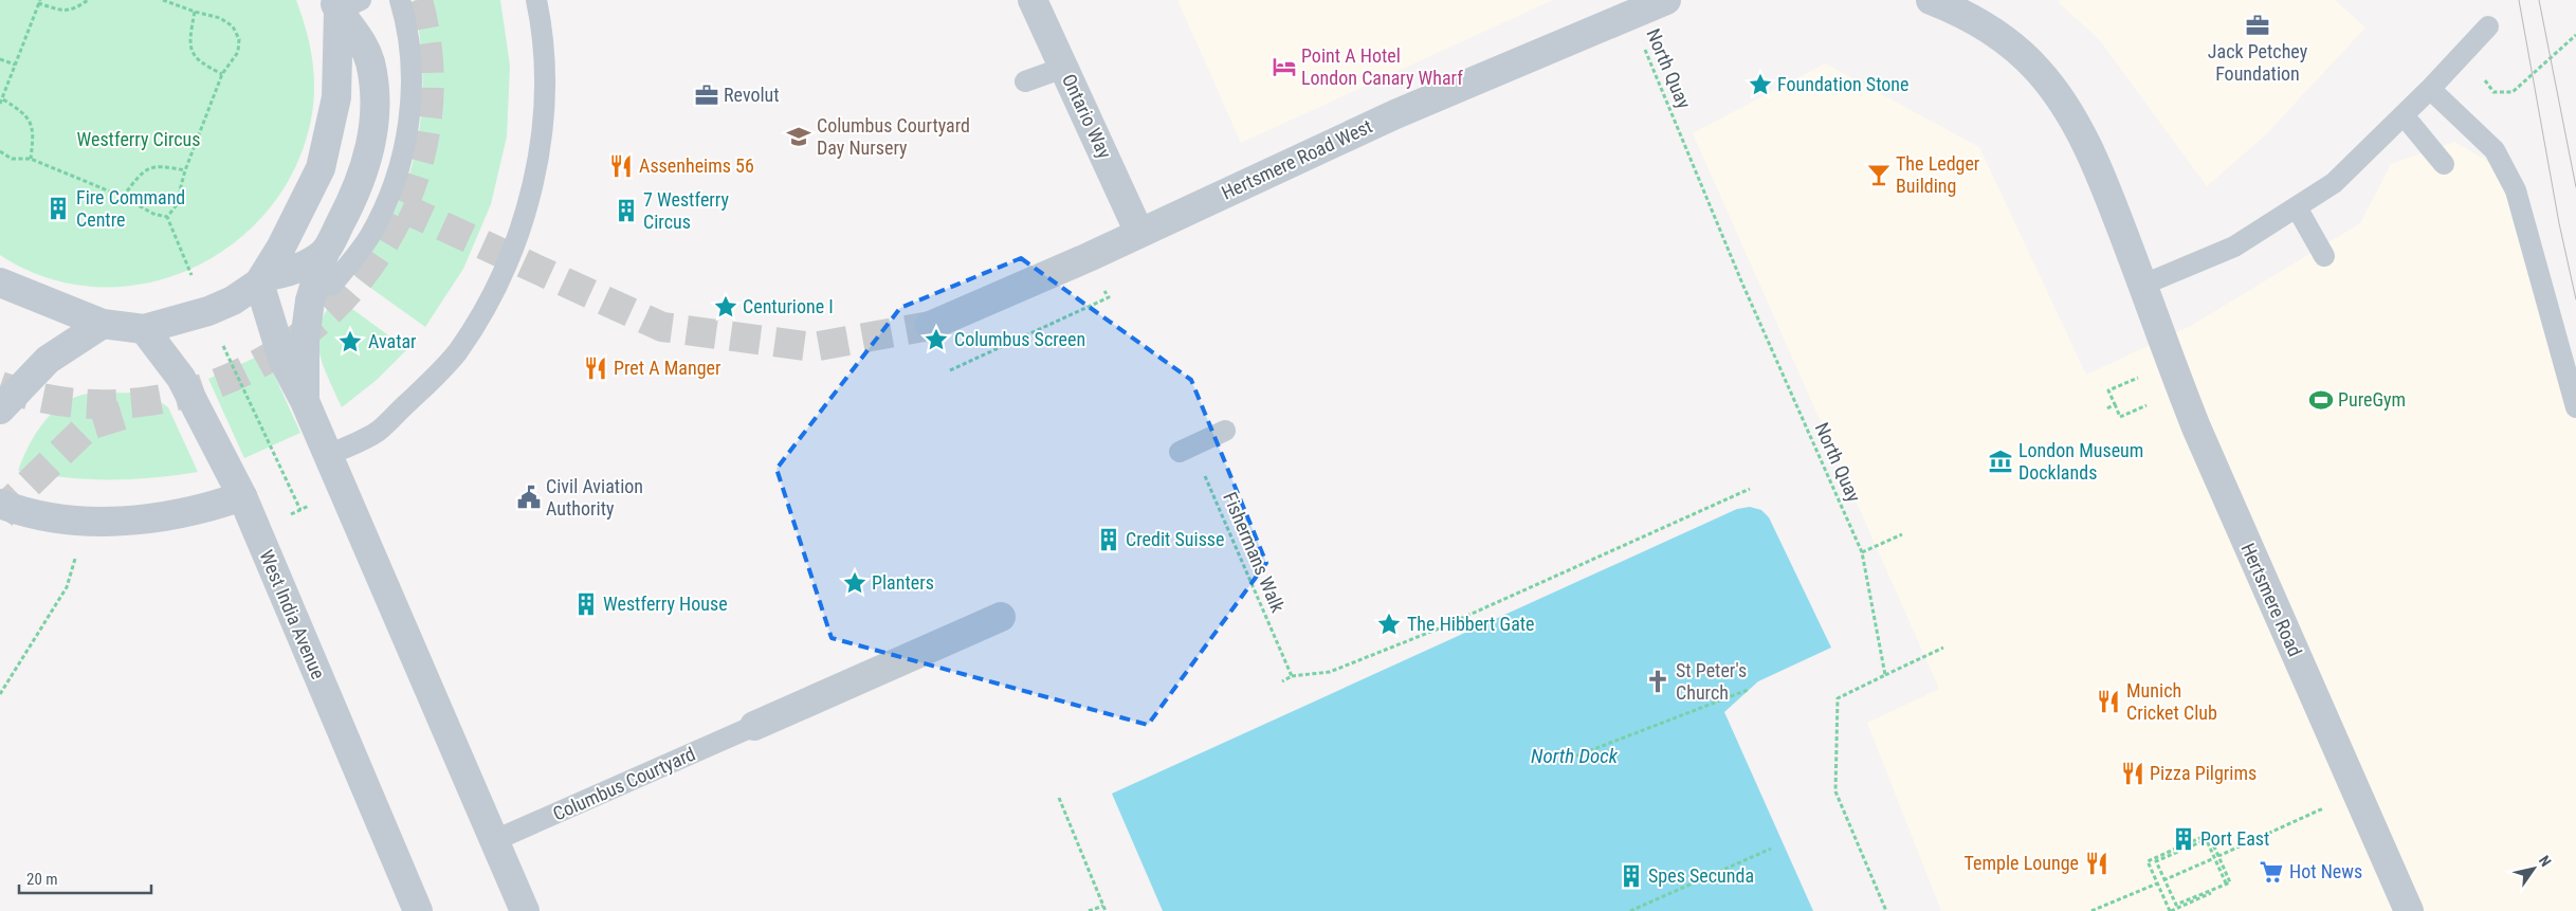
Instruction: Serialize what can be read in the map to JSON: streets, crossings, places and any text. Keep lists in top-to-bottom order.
{
  "streets": {
    "street": [
      "Ontario Way",
      "Hertsmere Road West",
      "Hertsmere Road",
      "West India Avenue"
    ],
    "lane": ["Columbus Courtyard"],
    "path": ["North Quay", "Fishermans Walk"]
  },
  "crossings": [
    ["North Quay", "Hertsmere Road West"],
    ["Ontario Way", "Hertsmere Road West"]
  ],
  "water": ["North Dock"],
  "parks": ["Westferry Circus"],
  "places": {
    "office": ["Jack Petchey Foundation", "Revolut"],
    "hotel": ["Point A Hotel London Canary Wharf"],
    "place": [
      "Foundation Stone",
      "Centurione I",
      "Columbus Screen",
      "Avatar",
      "Planters",
      "The Hibbert Gate"
    ],
    "school or university": ["Columbus Courtyard Day Nursery"],
    "restaurant": [
      "Assenheims 56",
      "Pret A Manger",
      "Munich Cricket Club",
      "Pizza Pilgrims",
      "Temple Lounge"
    ],
    "bar": ["The Ledger Building"],
    "building": [
      "Fire Command Centre",
      "7 Westferry Circus",
      "Credit Suisse",
      "Westferry House",
      "Port East",
      "Spes Secunda"
    ],
    "sports": ["PureGym"],
    "museum": ["London Museum Docklands"],
    "public building": ["Civil Aviation Authority"],
    "church": ["St Peter's Church"],
    "supermarket": ["Hot News"]
  },
  "scale_bar": "20 m",
  "north": "top right"
}
